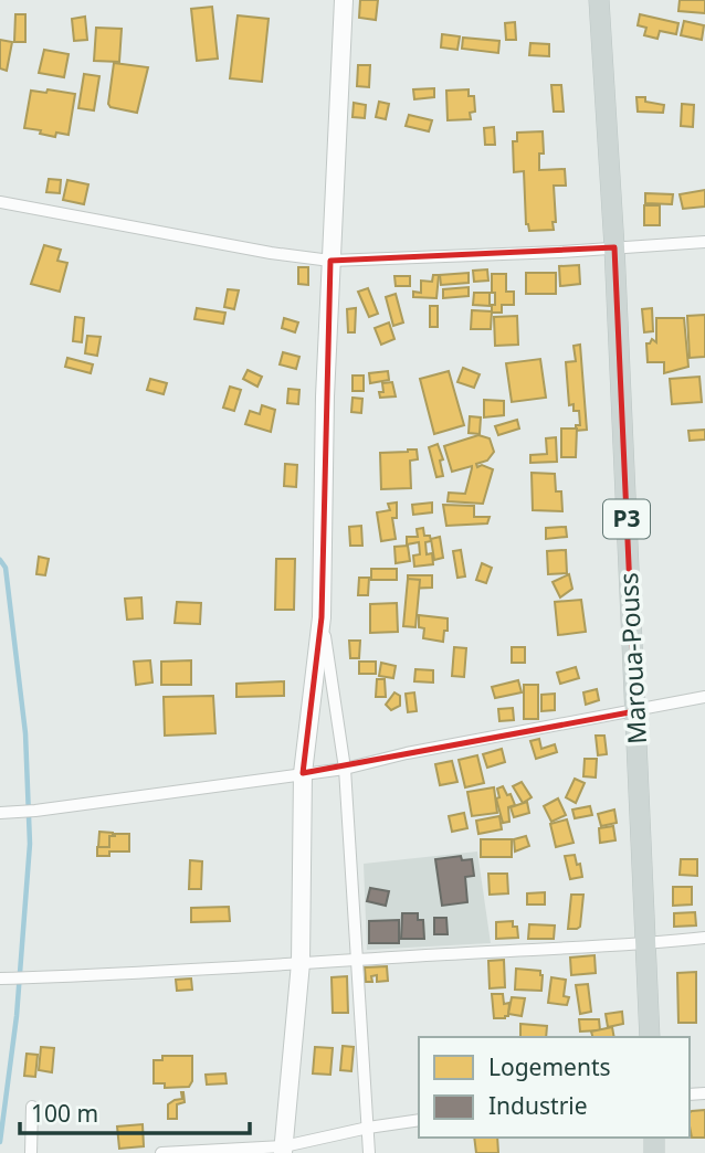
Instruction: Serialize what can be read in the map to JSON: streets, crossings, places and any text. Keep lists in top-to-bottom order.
{
  "streets": {
    "main road": ["P3", "Maroua-Pouss"]
  },
  "legend": ["Logements", "Industrie"],
  "scale_bar": "100 m"
}
